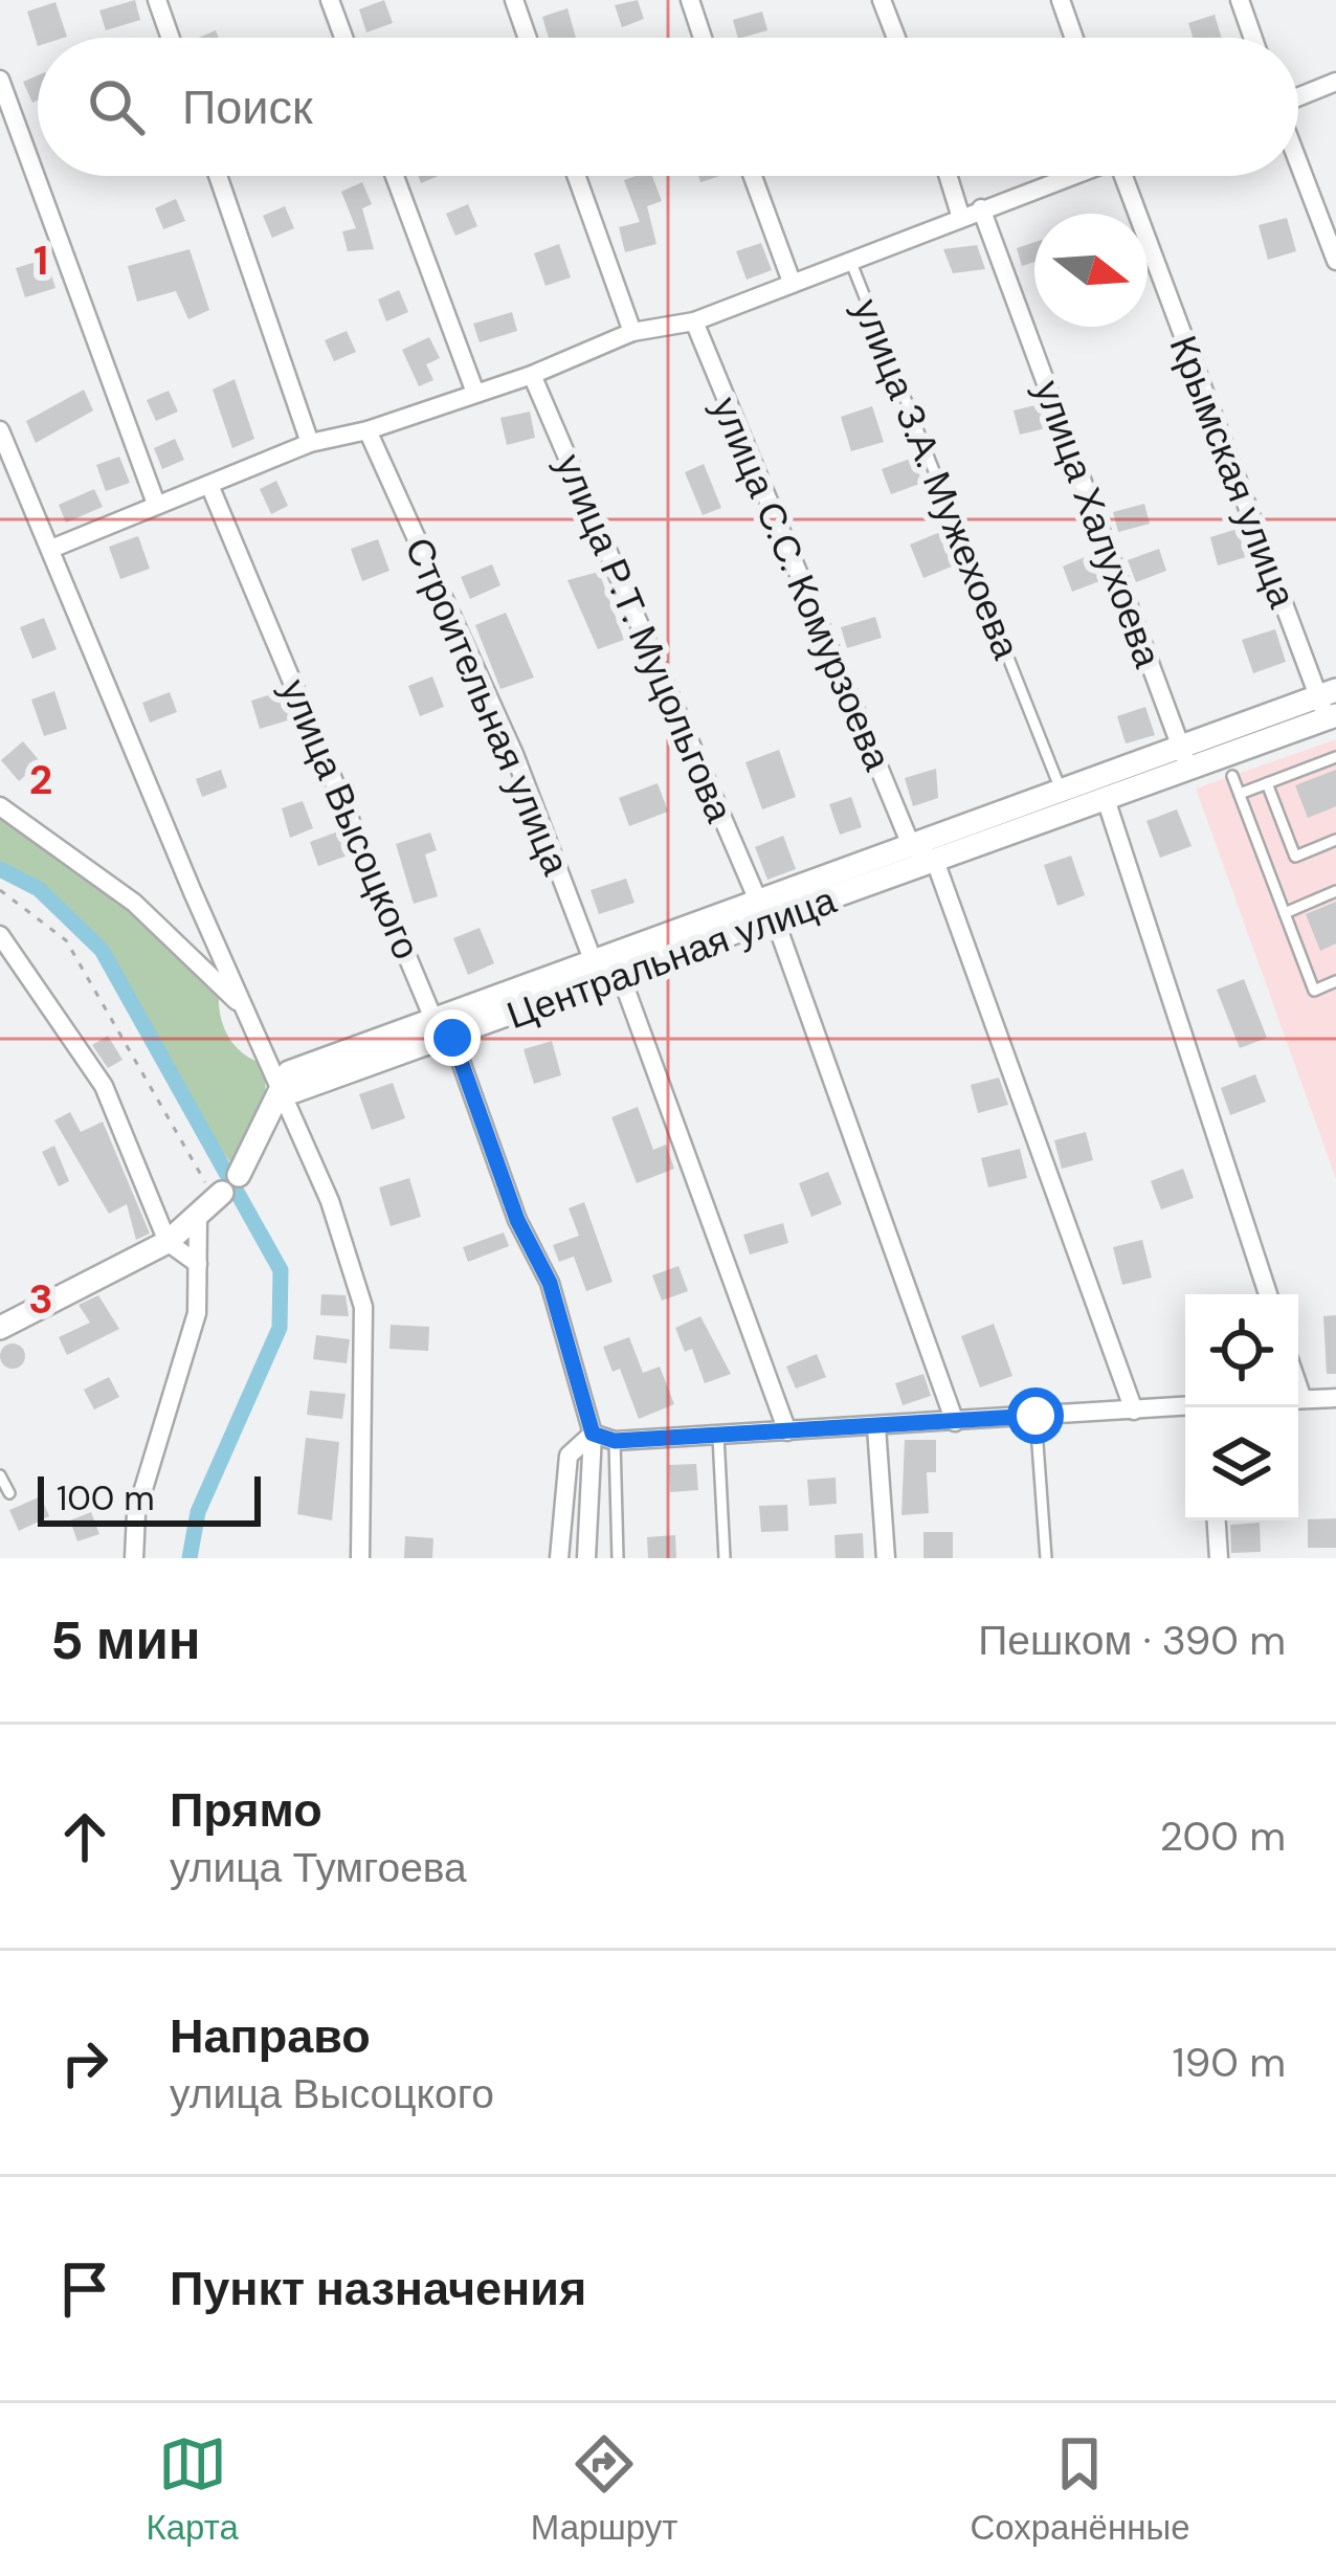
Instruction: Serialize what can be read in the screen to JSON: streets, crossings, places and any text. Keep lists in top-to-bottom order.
{
  "streets": {
    "street": [
      "Крымская улица",
      "улица З.А. Мужехоева",
      "улица Халухоева",
      "улица С.С. Комурзоева",
      "улица Р.Т. Муцольгова",
      "Строительная улица",
      "улица Высоцкого",
      "Центральная улица"
    ]
  },
  "crossings": [
    ["Крымская улица", "Центральная улица"],
    ["улица З.А. Мужехоева", "улица С.С. Комурзоева"],
    ["улица З.А. Мужехоева", "улица Р.Т. Муцольгова"],
    ["улица З.А. Мужехоева", "Строительная улица"],
    ["улица З.А. Мужехоева", "улица Высоцкого"],
    ["улица З.А. Мужехоева", "Центральная улица"],
    ["улица Халухоева", "Центральная улица"],
    ["улица С.С. Комурзоева", "Центральная улица"],
    ["улица Р.Т. Муцольгова", "Центральная улица"],
    ["Строительная улица", "Центральная улица"],
    ["улица Высоцкого", "Центральная улица"]
  ],
  "scale_bar": "100 m",
  "north": "right",
  "page": {
    "search": "Поиск",
    "scale": "100 m",
    "heading": ["5 мин", "Пешком · 390 m"],
    "list": [
      ["Прямо", "улица Тумгоева", "200 m"],
      ["Направо", "улица Высоцкого", "190 m"],
      "Пункт назначения"
    ],
    "nav": ["Карта", "Маршрут", "Сохранённые"]
  },
  "grid": {
    "rows": ["1", "2", "3"]
  }
}
